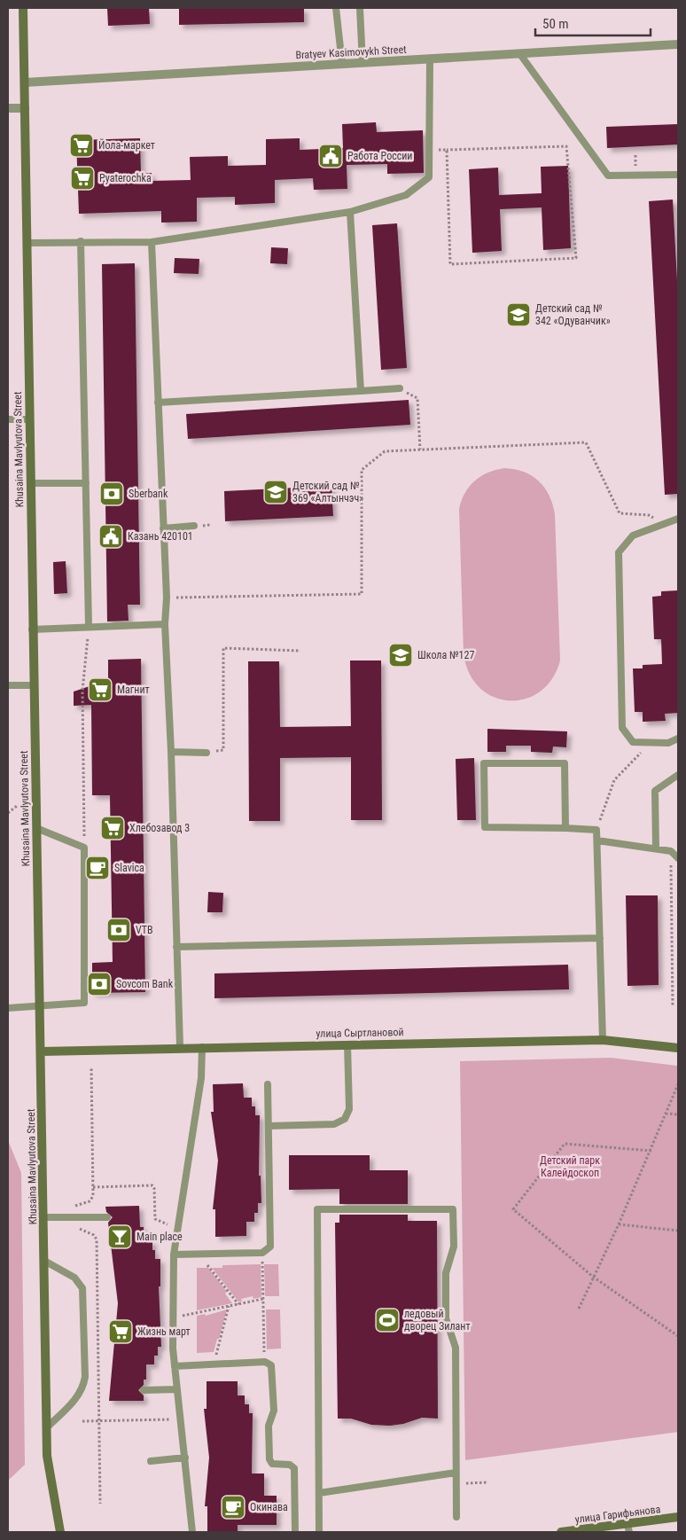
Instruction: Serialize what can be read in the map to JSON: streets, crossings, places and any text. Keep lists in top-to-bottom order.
{
  "streets": {
    "street": [
      "Bratyev Kasimovykh Street",
      "Khusaina Mavlyutova Street",
      "улица Сыртлановой",
      "улица Гарифьянова"
    ]
  },
  "crossings": [
    ["Bratyev Kasimovykh Street", "Khusaina Mavlyutova Street"],
    ["Khusaina Mavlyutova Street", "улица Сыртлановой"]
  ],
  "parks": ["Детский парк Калейдоскоп"],
  "places": {
    "supermarket": [
      "Йола-маркет",
      "Pyaterochka",
      "Магнит",
      "Хлебозавод 3",
      "Жизнь март"
    ],
    "public building": ["Работа России", "Казань 420101"],
    "school or university": ["Детский сад № 342 «Одуванчик»", "Детский сад № 369 «Алтынчэч»", "Школа №127"],
    "bank": ["Sberbank", "VTB", "Sovcom Bank"],
    "cafe": ["Slavica", "Окинава"],
    "bar": ["Main place"],
    "sports": ["ледовый дворец Зилант"]
  },
  "scale_bar": "50 m"
}
